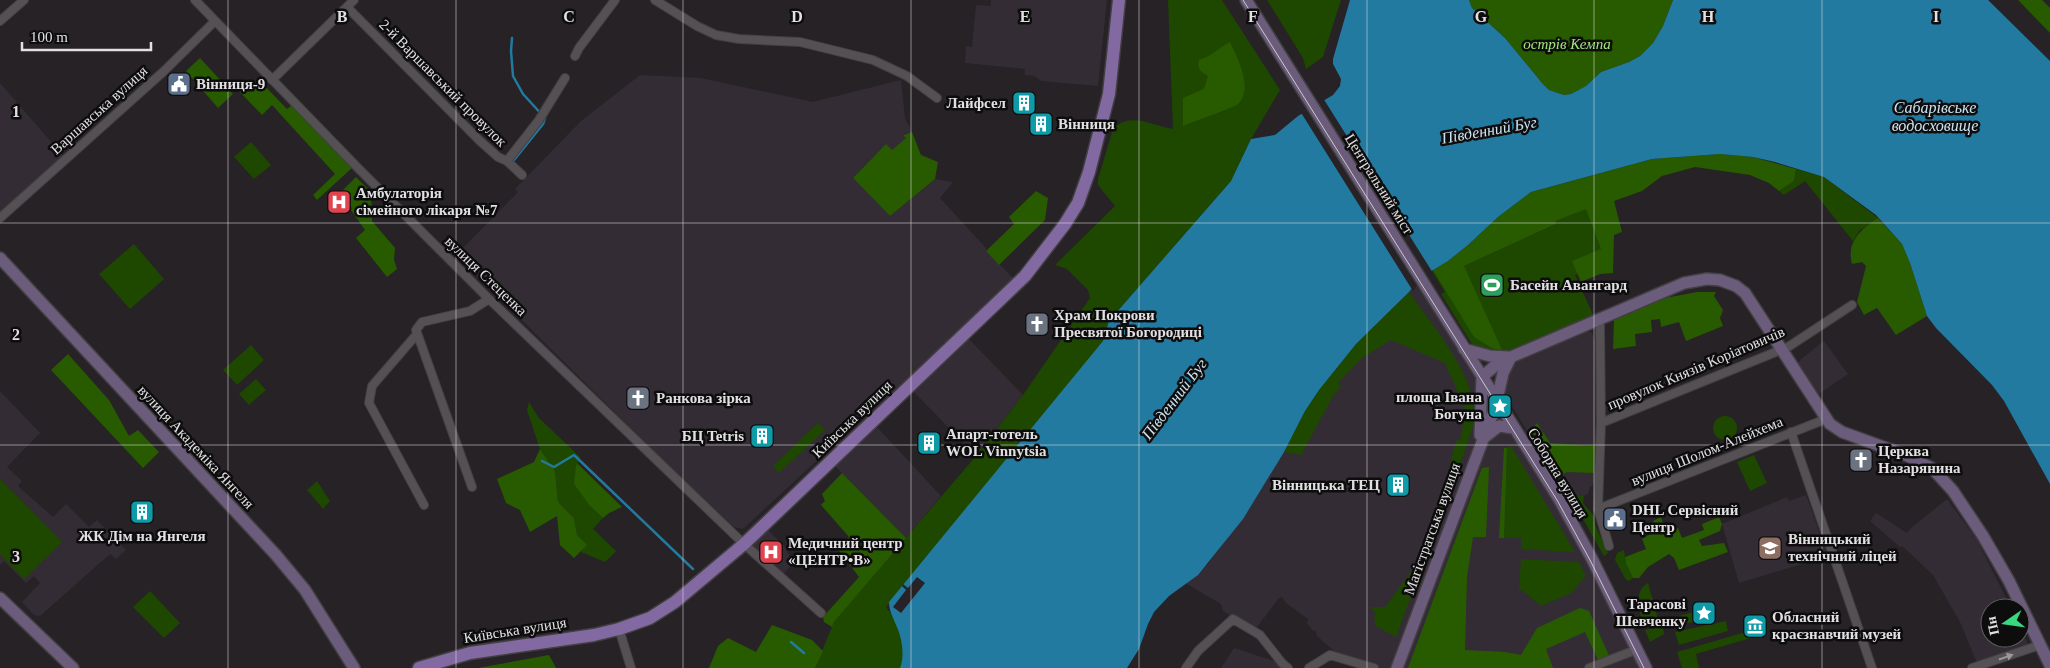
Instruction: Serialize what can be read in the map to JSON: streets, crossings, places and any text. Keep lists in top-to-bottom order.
{
  "streets": {
    "main road": ["Київська вулиця"],
    "street": [
      "2-й Варшавський провулок",
      "Варшавська вулиця",
      "Центральний міст",
      "вулиця Стеценка",
      "провулок Князів Коріатовичів",
      "вулиця Академіка Янгеля",
      "вулиця Шолом-Алейхема",
      "Соборна вулиця",
      "Магістратська вулиця"
    ]
  },
  "crossings": [
    ["Варшавська вулиця", "вулиця Стеценка"],
    ["Центральний міст", "Соборна вулиця"],
    ["вулиця Стеценка", "Київська вулиця"],
    ["провулок Князів Коріатовичів", "Соборна вулиця"],
    ["вулиця Шолом-Алейхема", "Соборна вулиця"],
    ["Соборна вулиця", "Магістратська вулиця"]
  ],
  "water": ["Сабарівське водосховище", "Південний Буг"],
  "parks": ["острів Кемпа"],
  "places": {
    "public building": ["Вінниця-9", "DHL Сервісний Центр"],
    "building": [
      "Лайфсел",
      "Вінниця",
      "БЦ Tetris",
      "Апарт-готель WOL Vinnytsia",
      "Вінницька ТЕЦ",
      "ЖК Дім на Янгеля"
    ],
    "hospital": ["Амбулаторія сімейного лікаря №7", "Медичний центр «ЦЕНТР•В»"],
    "sports": ["Басейн Авангард"],
    "church": ["Храм Покрови Пресвятої Богородиці", "Ранкова зірка", "Церква Назарянина"],
    "place": ["площа Івана Богуна", "Тарасові Шевченку"],
    "school or university": ["Вінницький технічний ліцей"],
    "museum": ["Обласний краєзнавчий музей"]
  },
  "scale_bar": "100 m",
  "north": "left",
  "grid": {
    "columns": [
      "B",
      "C",
      "D",
      "E",
      "F",
      "G",
      "H",
      "I"
    ],
    "rows": ["1", "2", "3"]
  }
}
